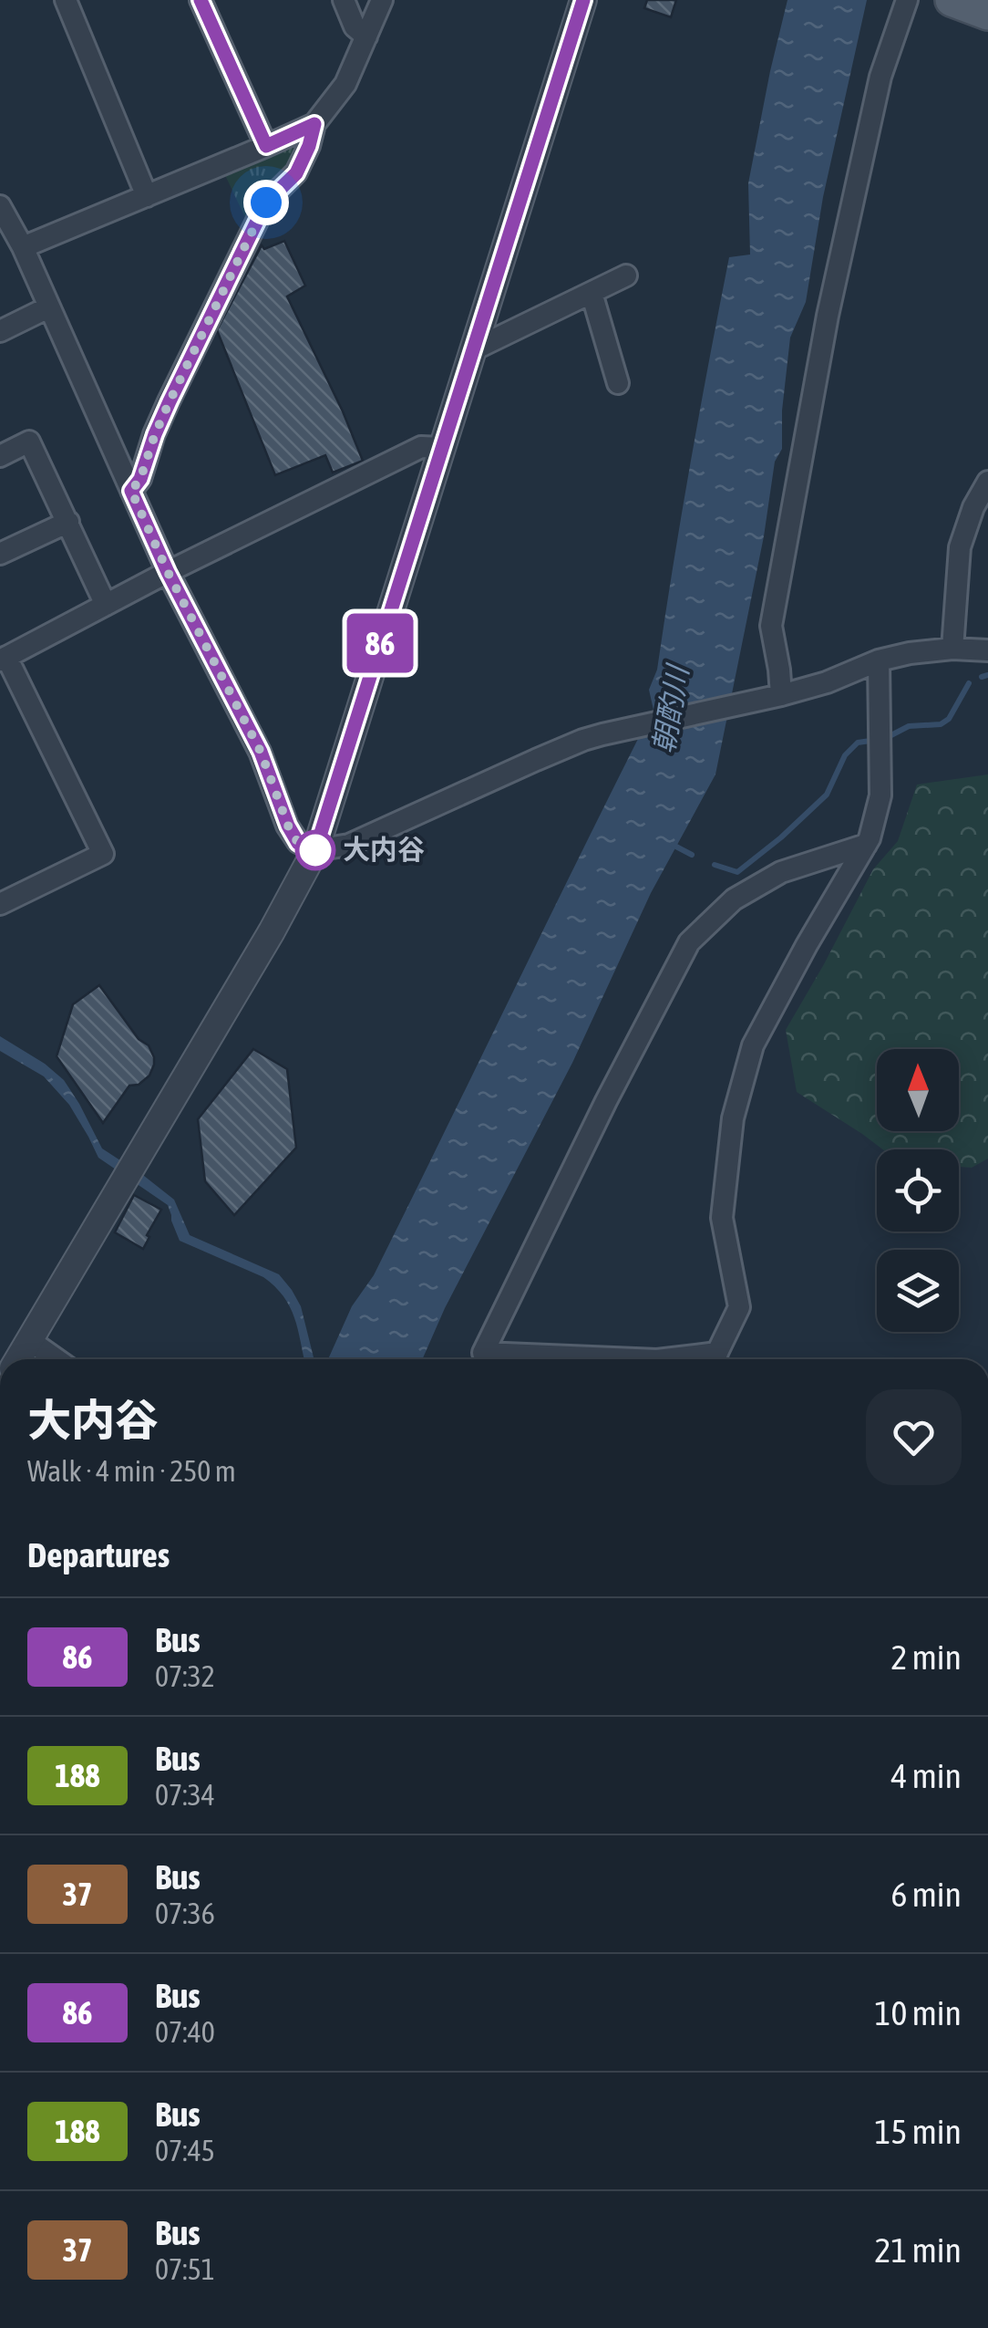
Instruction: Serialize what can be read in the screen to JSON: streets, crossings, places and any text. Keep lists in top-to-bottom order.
{
  "water": ["朝酌川"],
  "places": ["大内谷"],
  "lines": ["bus line 86"],
  "north": "top",
  "page": {
    "on_map": "86",
    "heading": [
      ["大内谷", "Walk · 4 min · 250 m"],
      "Departures"
    ],
    "list": [
      {
        "mark": "86",
        "name": "Bus",
        "note": "07:32",
        "value": "2 min"
      },
      {
        "mark": "188",
        "name": "Bus",
        "note": "07:34",
        "value": "4 min"
      },
      {
        "mark": "37",
        "name": "Bus",
        "note": "07:36",
        "value": "6 min"
      },
      {
        "mark": "86",
        "name": "Bus",
        "note": "07:40",
        "value": "10 min"
      },
      {
        "mark": "188",
        "name": "Bus",
        "note": "07:45",
        "value": "15 min"
      },
      {
        "mark": "37",
        "name": "Bus",
        "note": "07:51",
        "value": "21 min"
      }
    ]
  }
}
